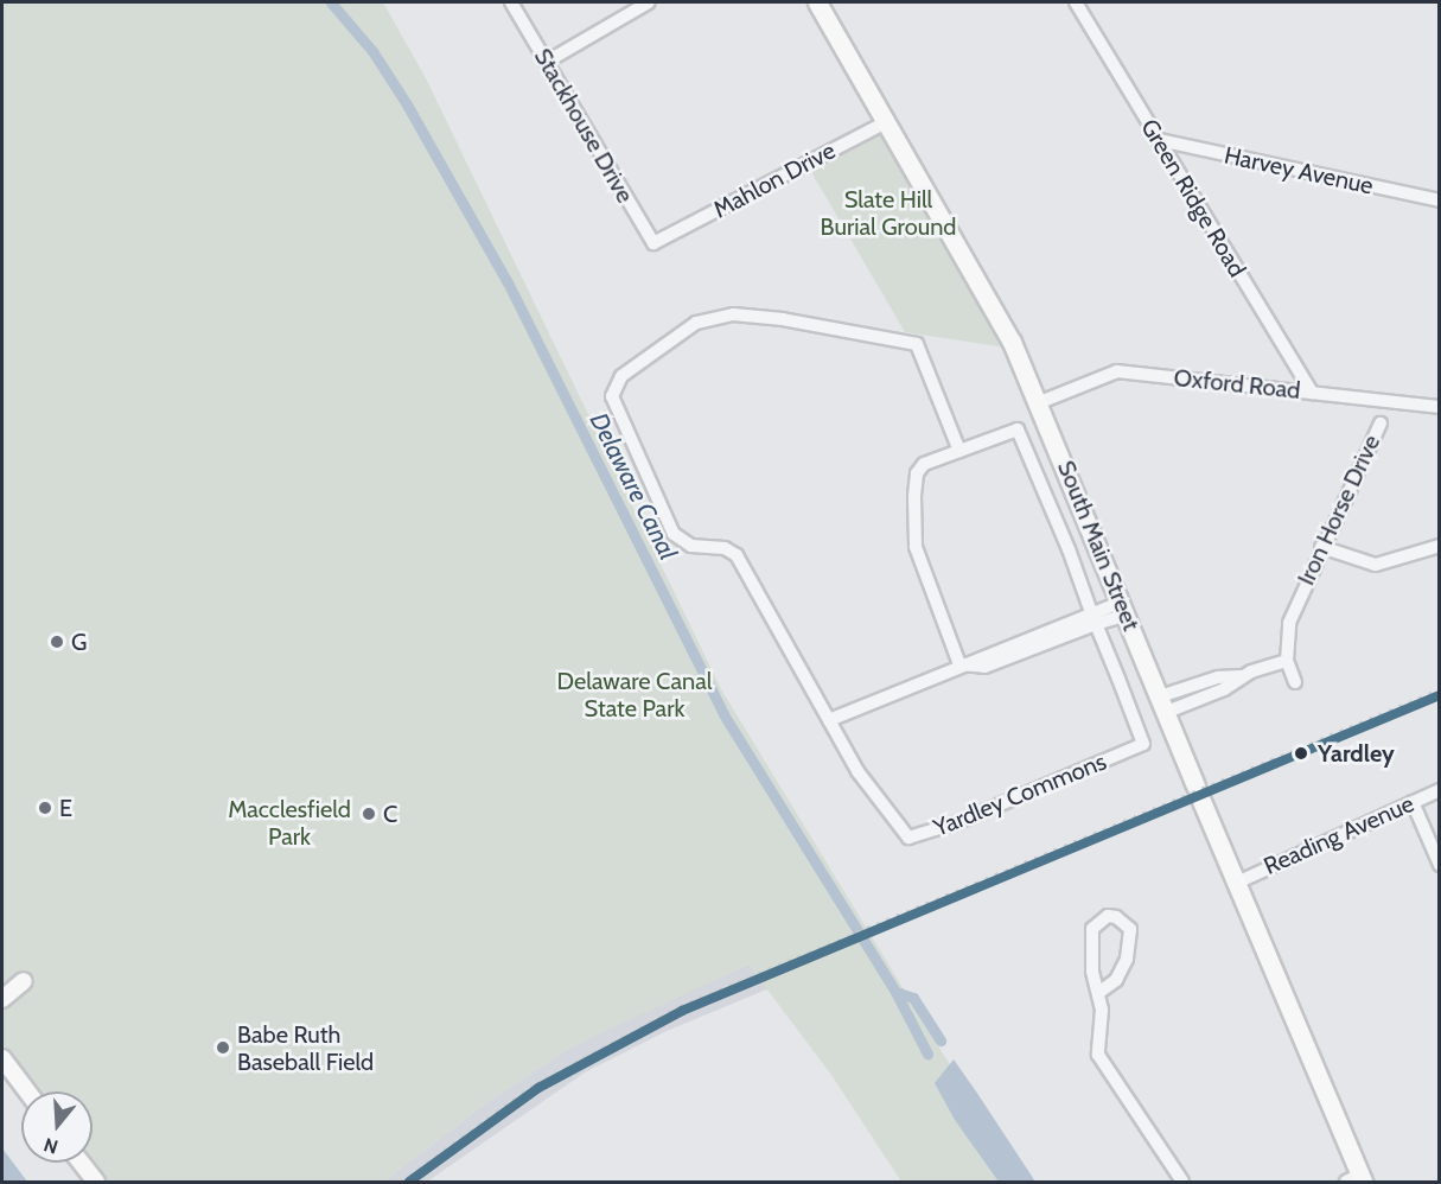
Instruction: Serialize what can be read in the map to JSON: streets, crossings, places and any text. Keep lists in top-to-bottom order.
{
  "streets": {
    "main road": ["South Main Street"],
    "street": [
      "Stackhouse Drive",
      "Harvey Avenue",
      "Mahlon Drive",
      "Green Ridge Road",
      "Oxford Road",
      "Iron Horse Drive",
      "Yardley Commons",
      "Reading Avenue"
    ]
  },
  "crossings": [
    ["Stackhouse Drive", "Mahlon Drive"],
    ["Harvey Avenue", "Green Ridge Road"],
    ["Mahlon Drive", "South Main Street"],
    ["Green Ridge Road", "Oxford Road"],
    ["Oxford Road", "South Main Street"],
    ["South Main Street", "Reading Avenue"]
  ],
  "water": ["Delaware Canal"],
  "parks": ["Slate Hill Burial Ground", "Delaware Canal State Park", "Macclesfield Park"],
  "places": [
    "G",
    "Yardley",
    "E",
    "C",
    "Babe Ruth Baseball Field"
  ],
  "north": "bottom"
}
